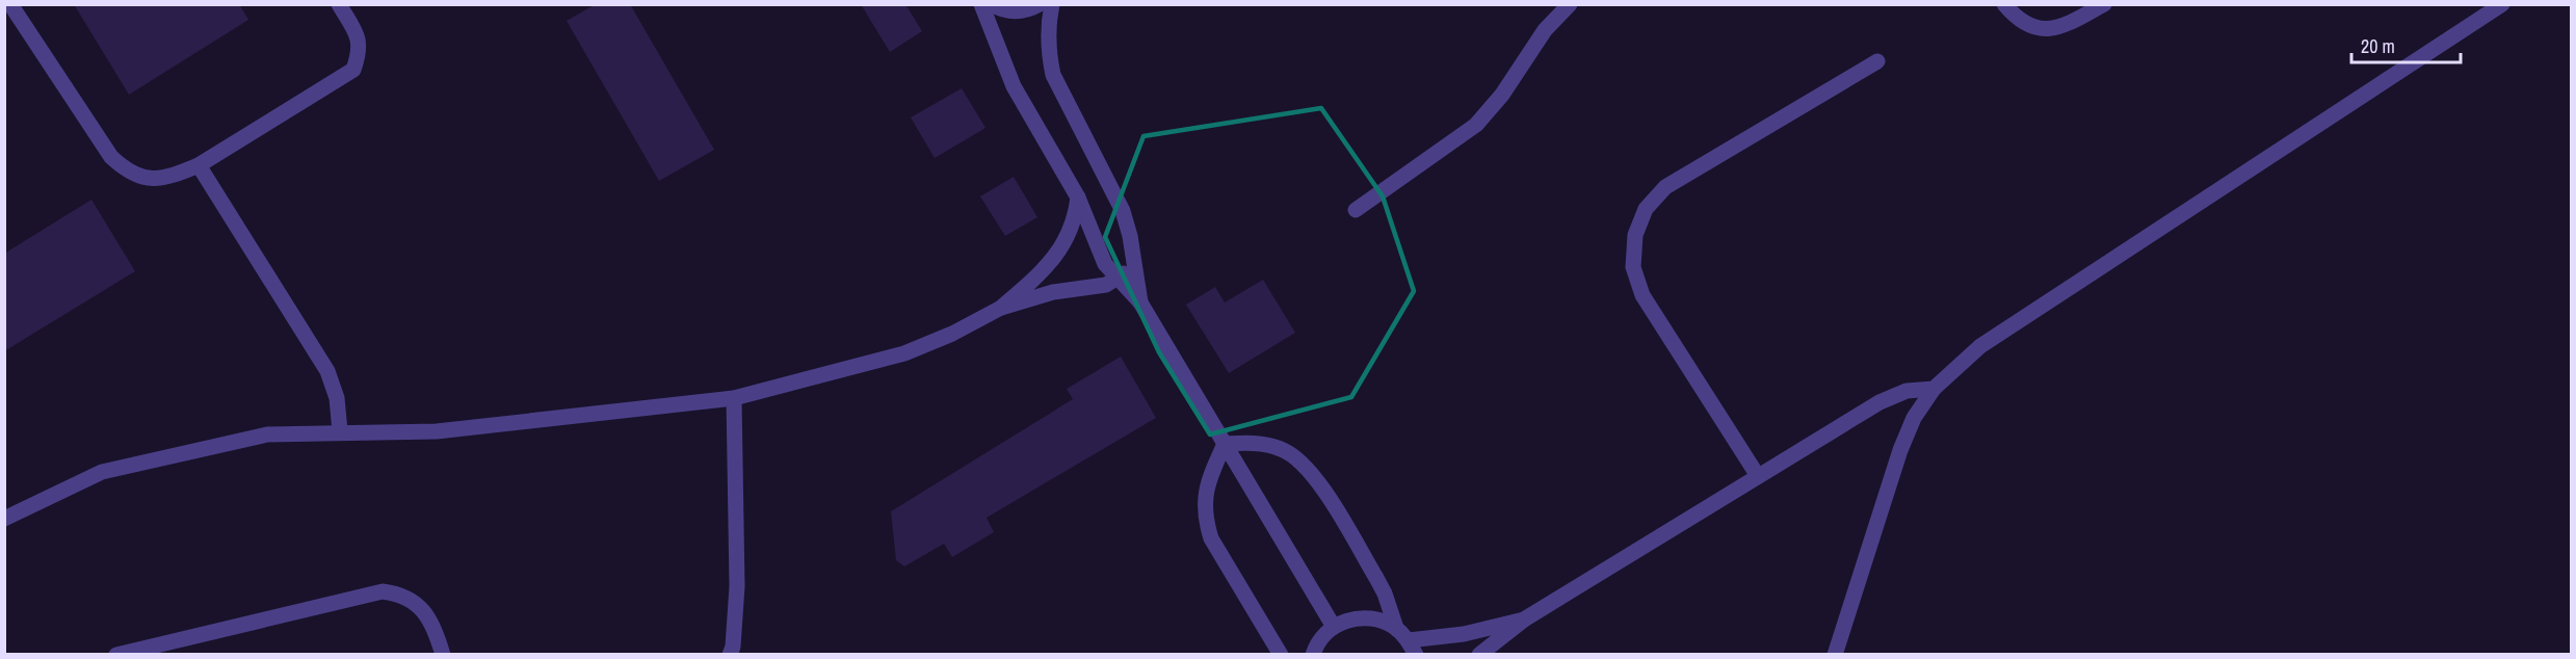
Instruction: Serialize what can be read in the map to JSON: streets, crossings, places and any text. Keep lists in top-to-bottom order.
{
  "scale_bar": "20 m"
}
